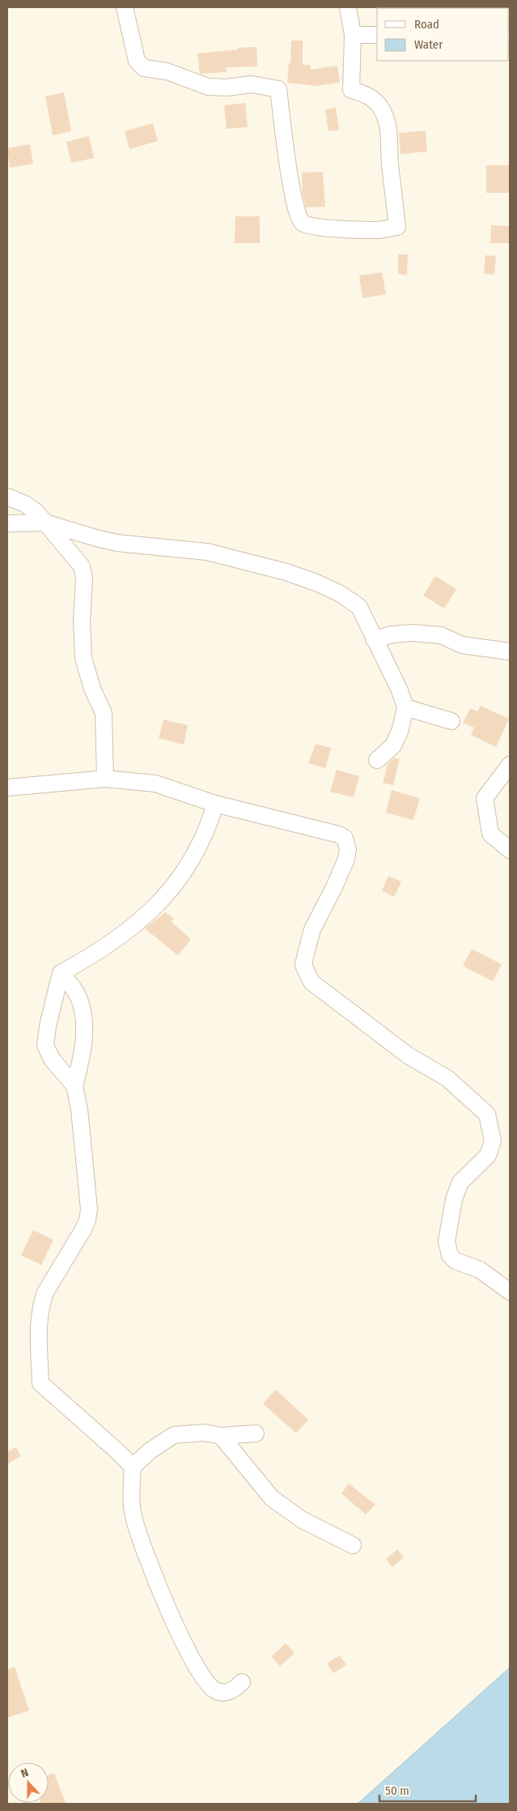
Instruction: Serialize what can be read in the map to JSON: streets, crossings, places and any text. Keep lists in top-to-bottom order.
{
  "legend": ["Road", "Water"],
  "scale_bar": "50 m",
  "north": "top"
}
